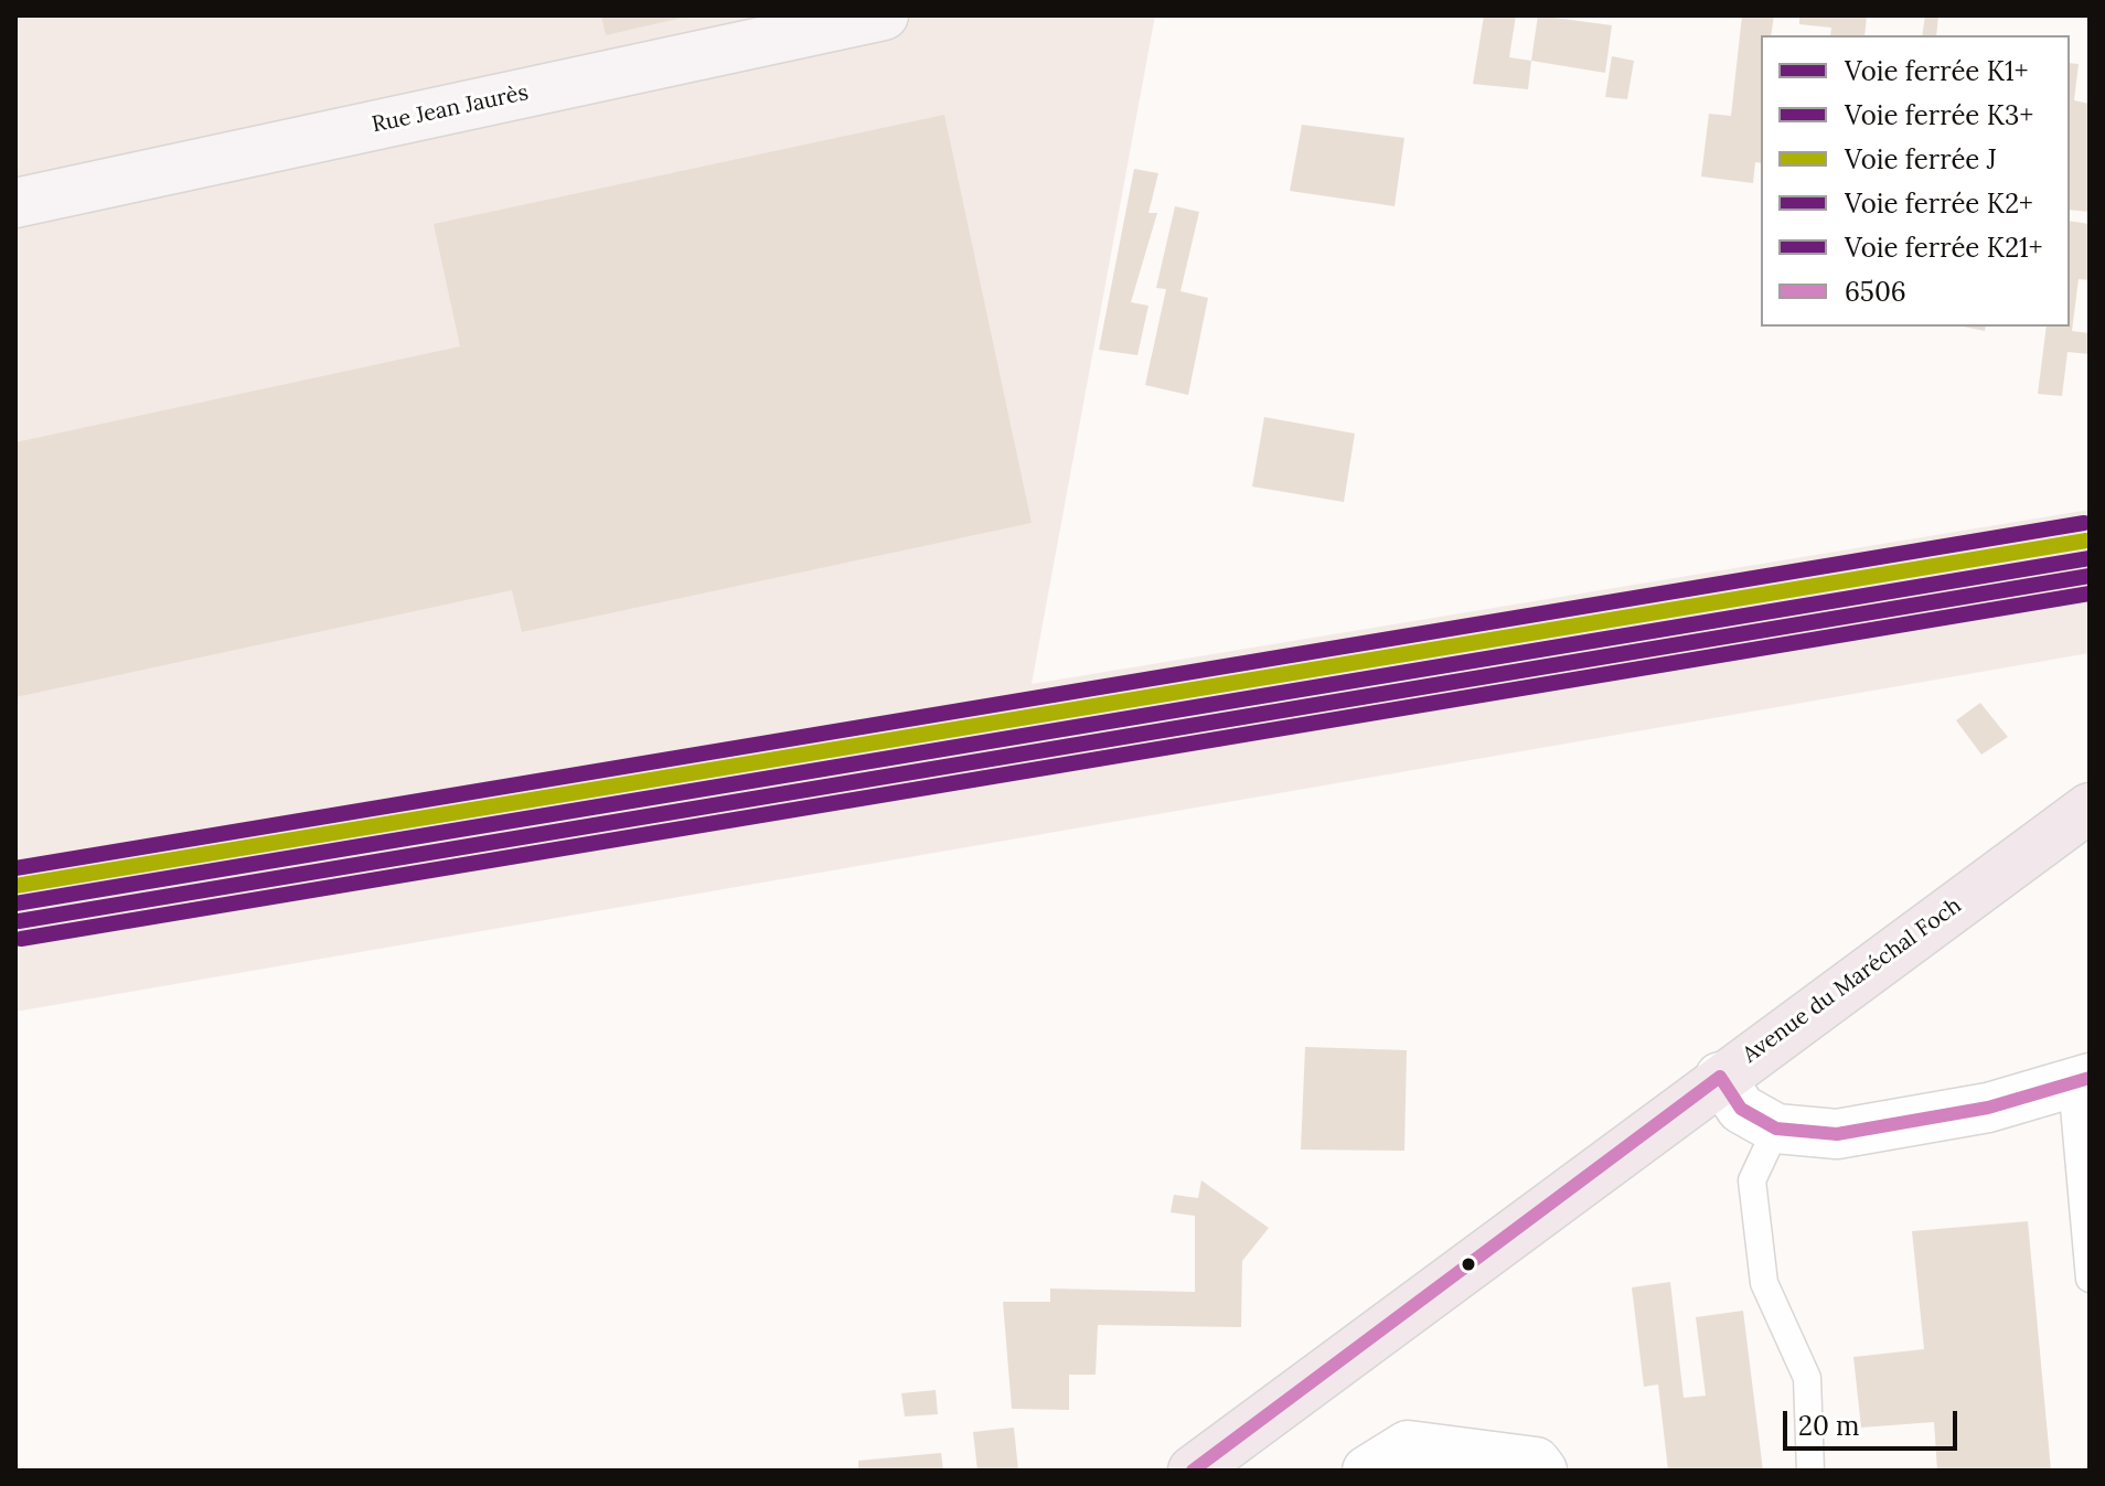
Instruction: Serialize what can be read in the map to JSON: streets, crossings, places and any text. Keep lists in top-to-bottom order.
{
  "streets": {
    "main road": ["Rue Jean Jaurès", "Avenue du Maréchal Foch"]
  },
  "lines": [
    "rail line K21+",
    "rail line J",
    "rail line K1+",
    "rail line K3+",
    "rail line K2+",
    "transit line 6506"
  ],
  "legend": [
    "Voie ferrée K1+",
    "Voie ferrée K3+",
    "Voie ferrée J",
    "Voie ferrée K2+",
    "Voie ferrée K21+",
    "6506"
  ],
  "scale_bar": "20 m"
}
